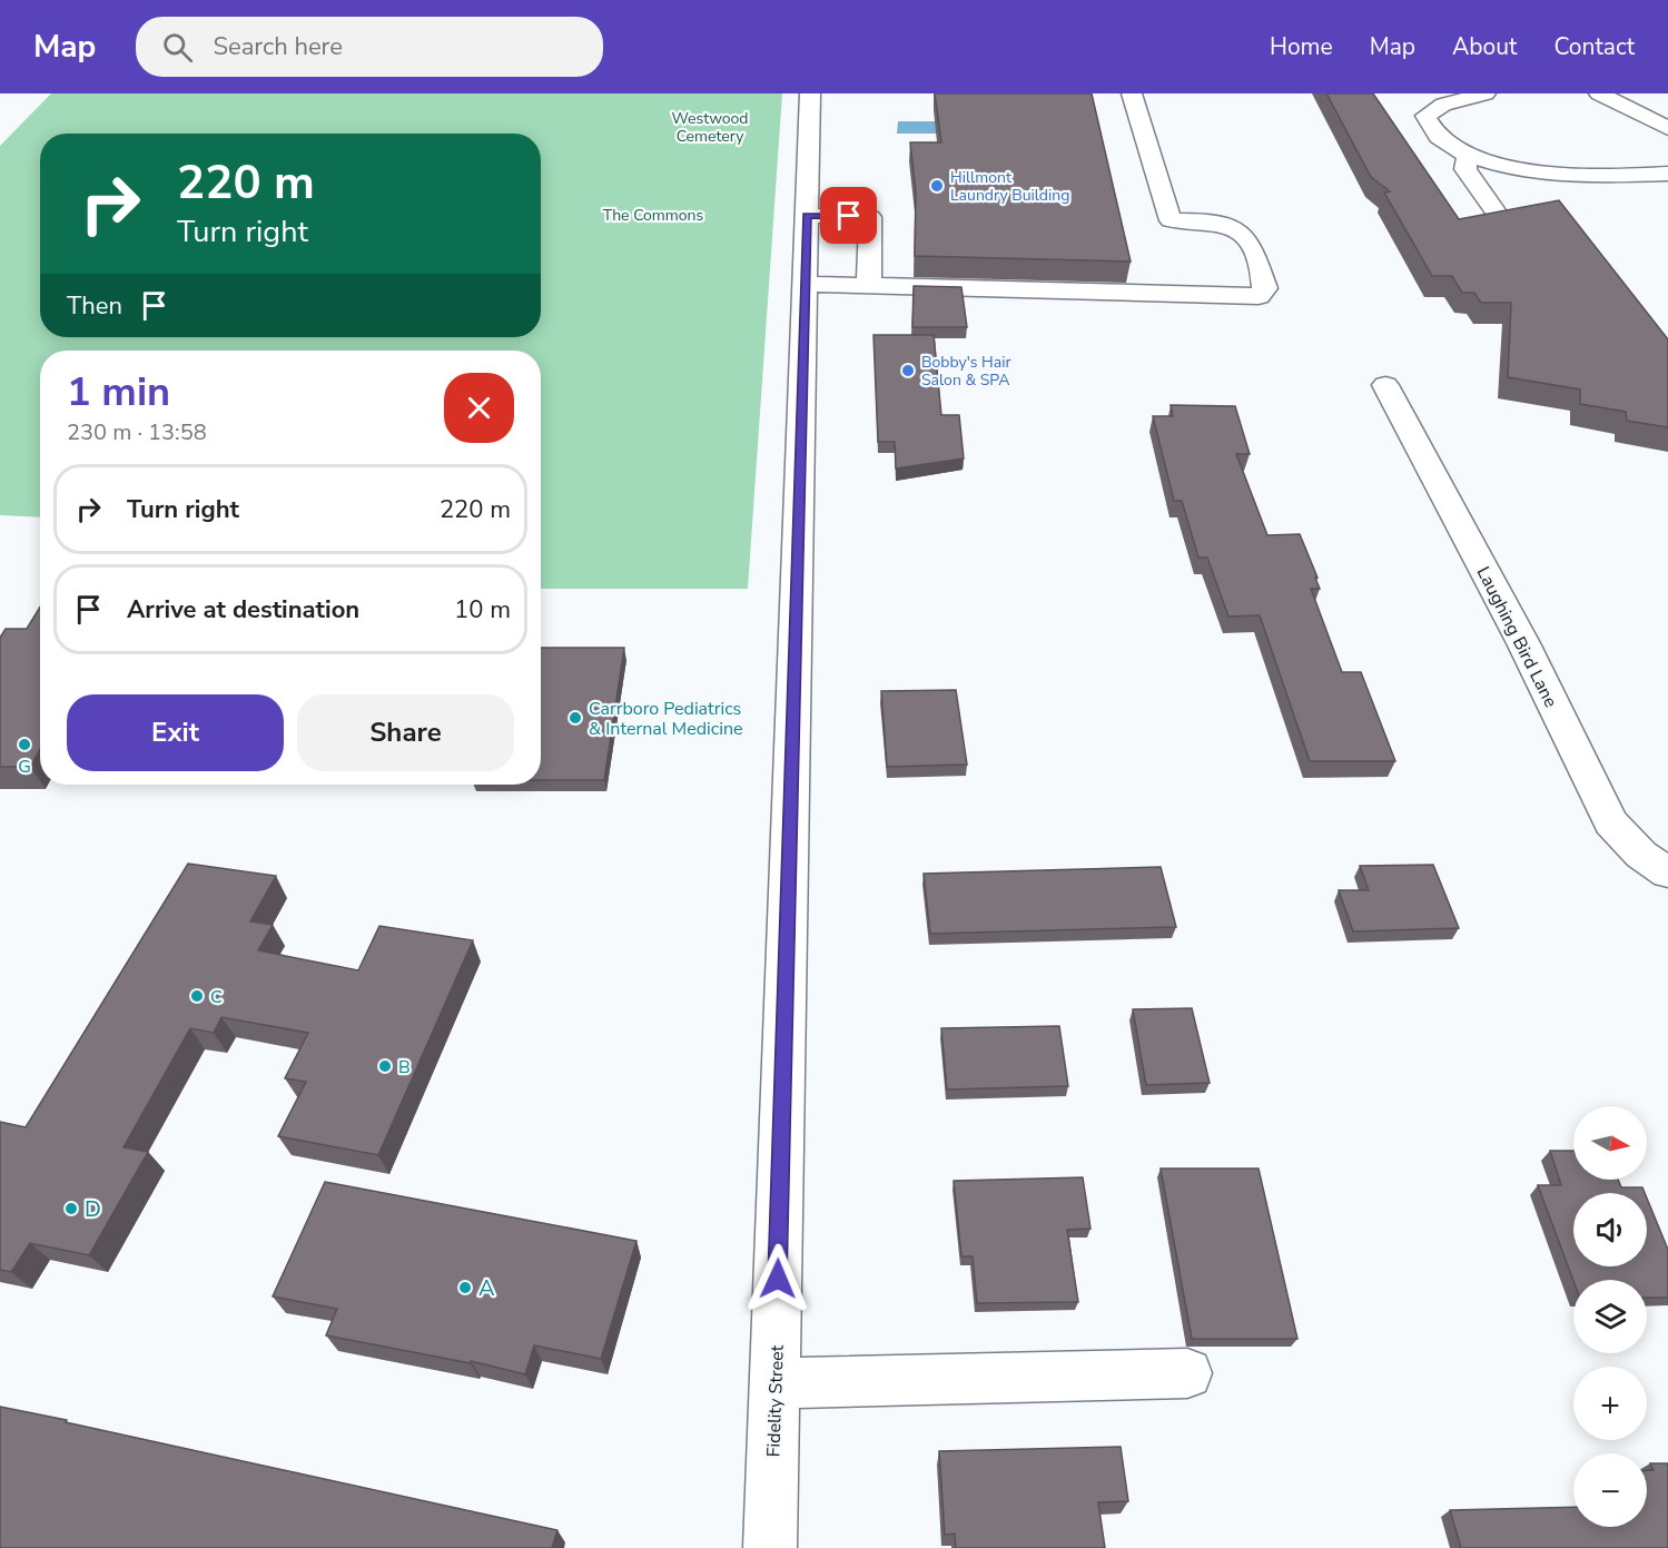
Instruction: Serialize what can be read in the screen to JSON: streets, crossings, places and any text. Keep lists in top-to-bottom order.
{
  "streets": {
    "street": ["Laughing Bird Lane", "Fidelity Street"]
  },
  "parks": ["Westwood Cemetery", "The Commons"],
  "places": [
    "Hillmont Laundry Building",
    "Bobby's Hair Salon & SPA",
    "Carrboro Pediatrics & Internal Medicine",
    "G",
    "C",
    "B",
    "D",
    "A"
  ],
  "north": "right",
  "page": {
    "header": "Map",
    "search": "Search here",
    "nav": [
      "Home",
      "Map",
      "About",
      "Contact"
    ],
    "turn": ["220 m", "Turn right"],
    "then": "Then",
    "heading": ["1 min", "230 m · 13:58"],
    "list": [
      {
        "name": "Turn right",
        "value": "220 m"
      },
      {
        "name": "Arrive at destination",
        "value": "10 m"
      }
    ],
    "buttons": ["Exit", "Share"],
    "map_buttons": ["+", "−"]
  }
}
